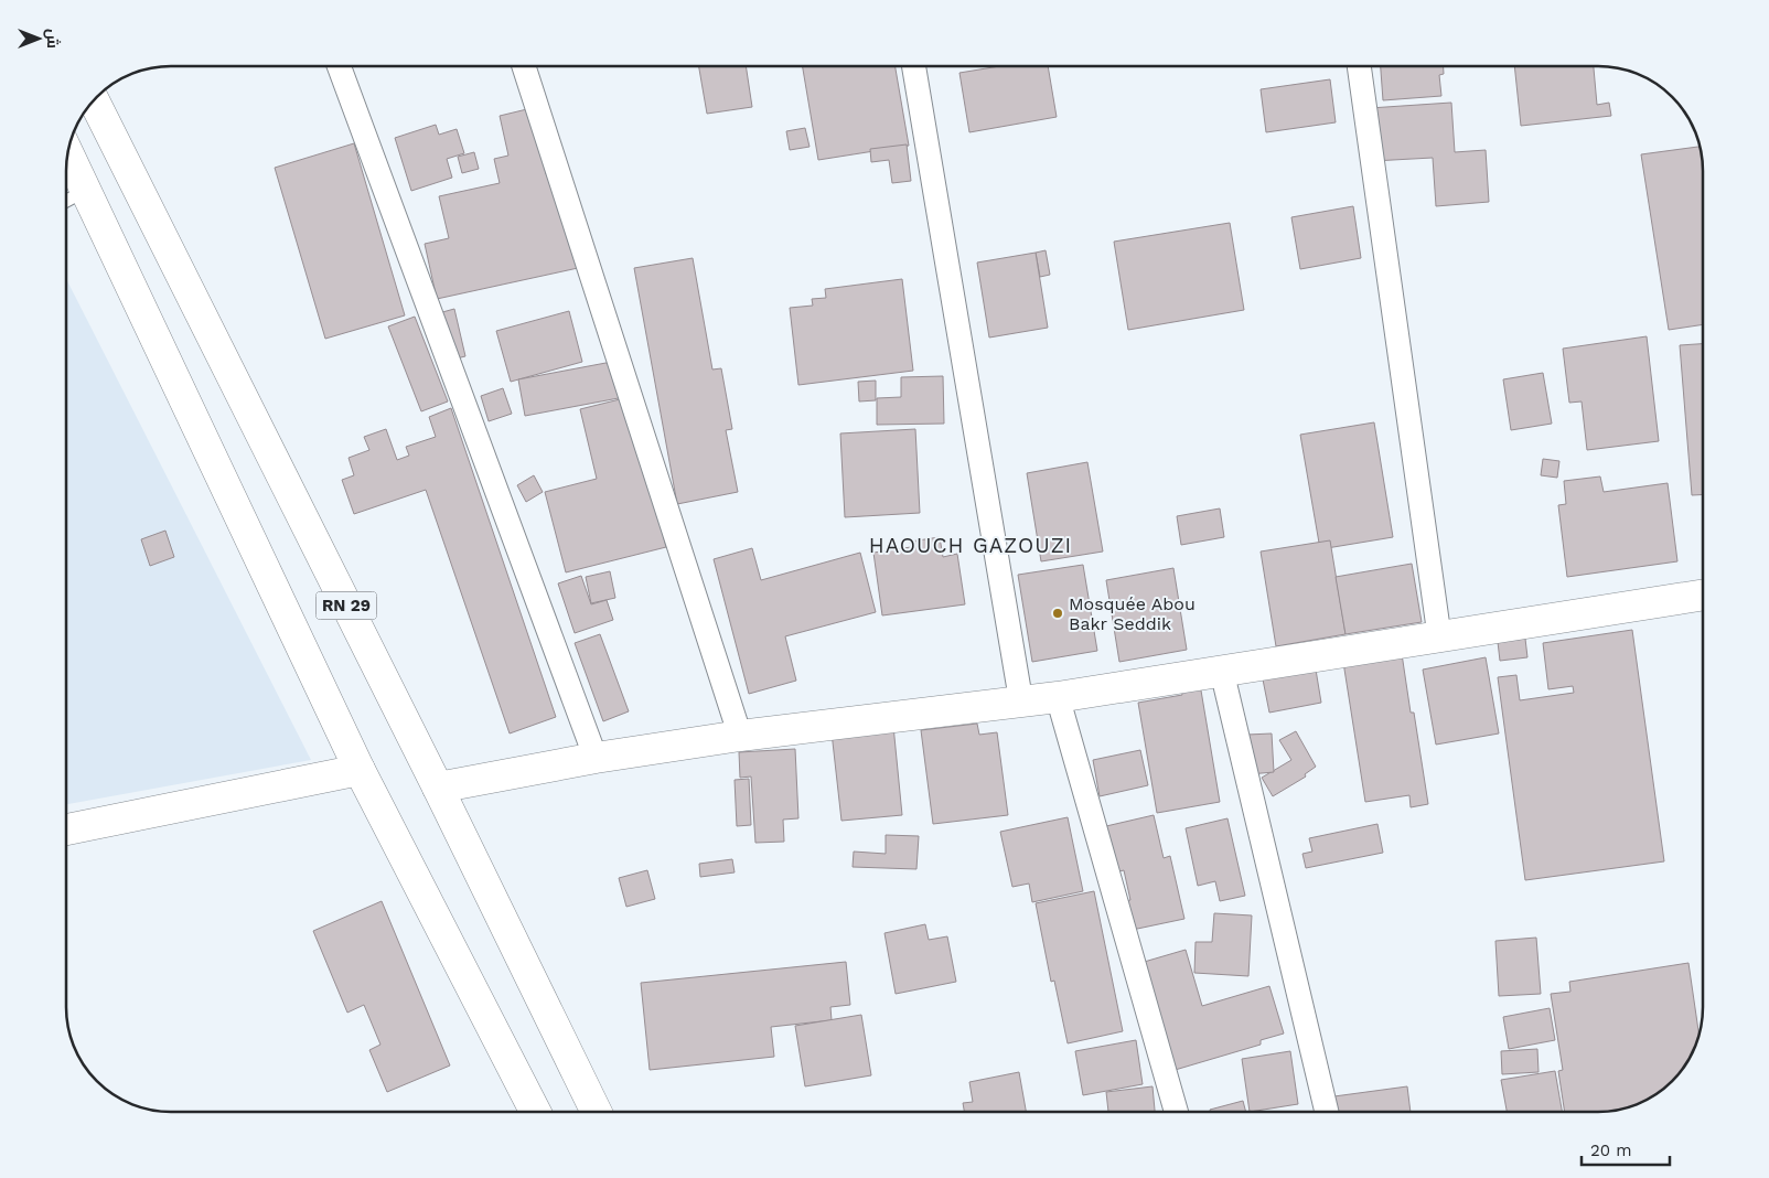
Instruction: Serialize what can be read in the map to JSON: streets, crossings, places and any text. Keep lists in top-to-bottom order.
{
  "streets": {
    "main road": ["RN 29"]
  },
  "districts": ["HAOUCH GAZOUZI"],
  "places": ["Mosquée Abou Bakr Seddik"],
  "scale_bar": "20 m",
  "north": "right"
}
